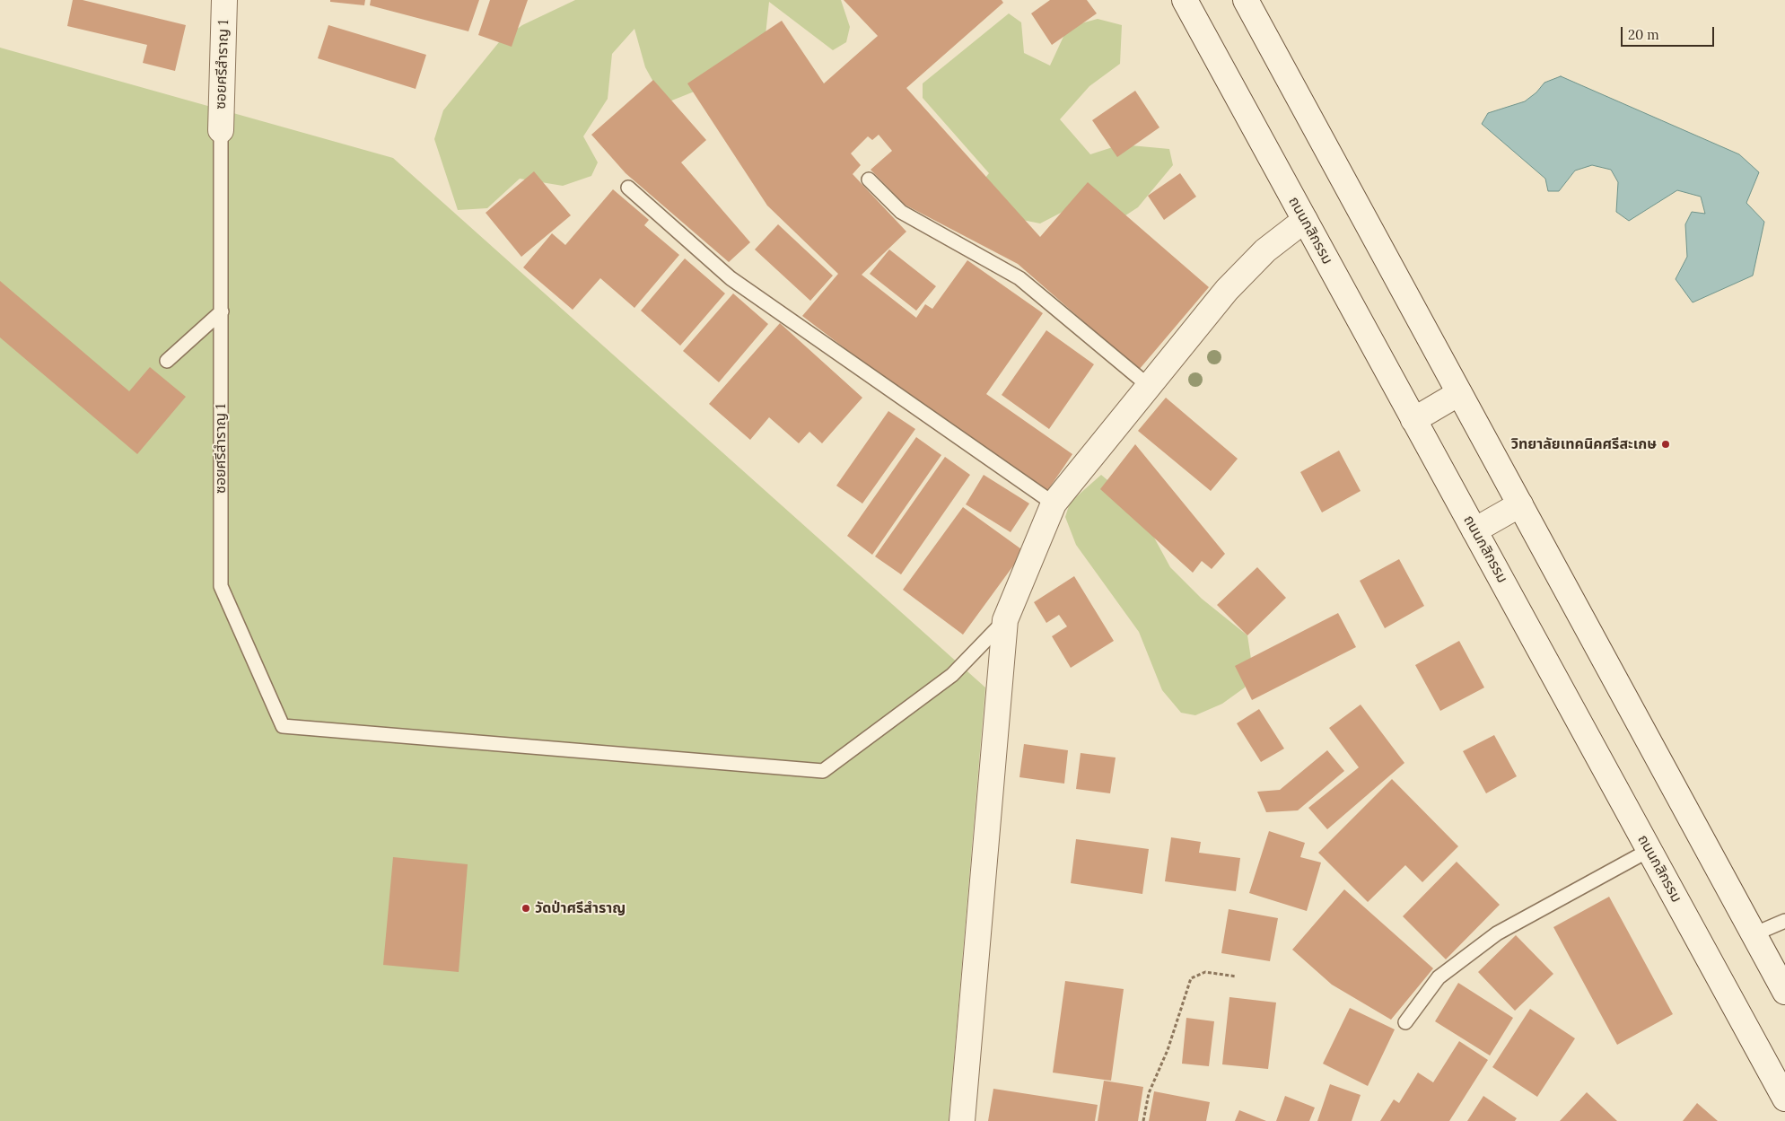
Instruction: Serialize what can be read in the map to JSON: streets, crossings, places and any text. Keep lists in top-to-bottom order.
{
  "streets": {
    "main road": ["ซอยศรีสำราญ 1", "ถนนกสิกรรม"]
  },
  "places": ["วิทยาลัยเทคนิคศรีสะเกษ", "วัดป่าศรีสำราญ"],
  "scale_bar": "20 m"
}
